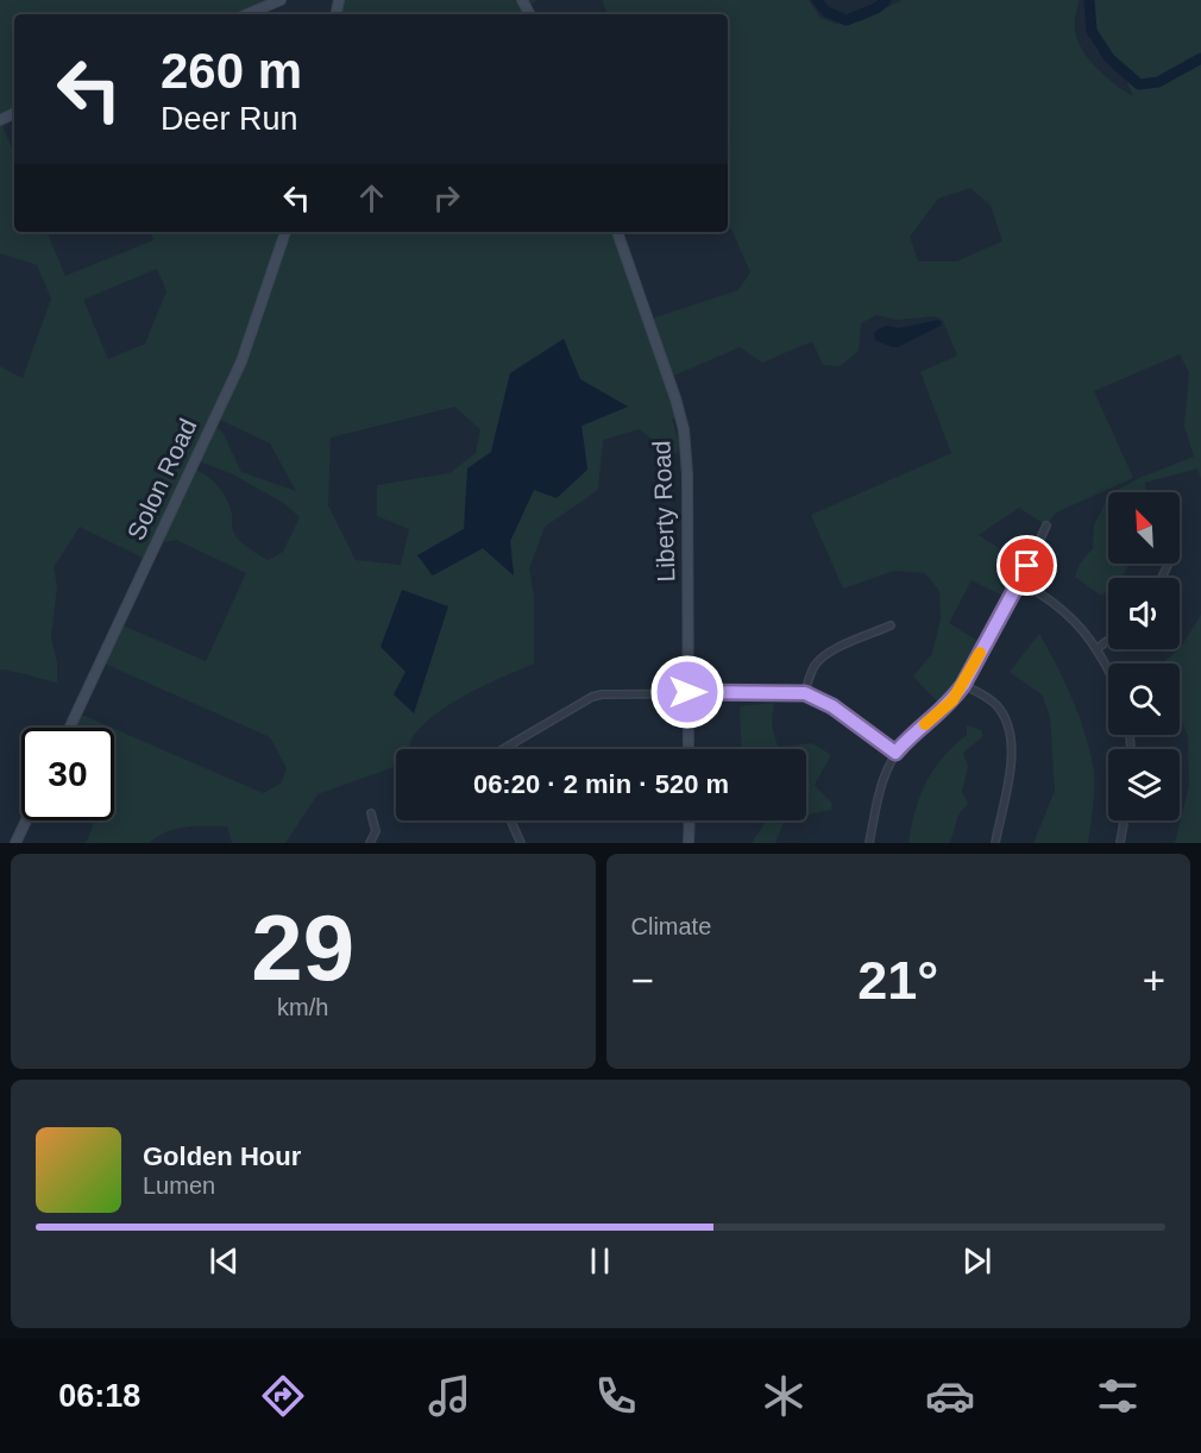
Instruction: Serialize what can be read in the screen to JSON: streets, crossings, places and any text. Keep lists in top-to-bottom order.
{
  "streets": {
    "street": ["Solon Road", "Liberty Road"]
  },
  "north": "top left",
  "page": {
    "turn": ["260 m", "Deer Run"],
    "limit": "30",
    "trip": "06:20 · 2 min · 520 m",
    "tile": [
      ["29", "km/h"],
      "Climate"
    ],
    "heat": ["−", "21°", "+"],
    "song": ["Golden Hour", "Lumen"],
    "tabs": "06:18"
  }
}
